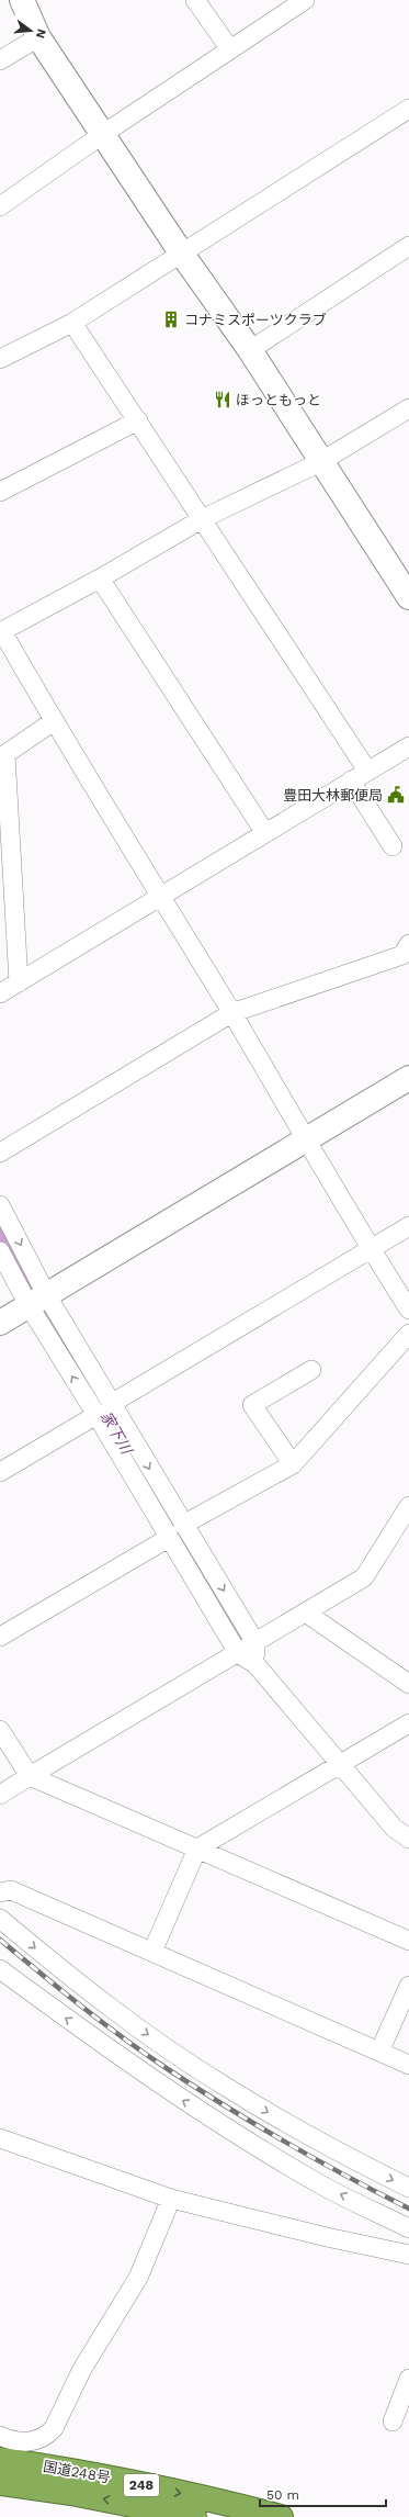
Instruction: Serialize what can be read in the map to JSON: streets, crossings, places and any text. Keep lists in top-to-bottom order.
{
  "streets": {
    "highway": ["国道248号", "248"]
  },
  "water": ["家下川"],
  "places": {
    "building": ["コナミスポーツクラブ"],
    "restaurant": ["ほっともっと"],
    "public building": ["豊田大林郵便局"]
  },
  "scale_bar": "50 m",
  "north": "right"
}
